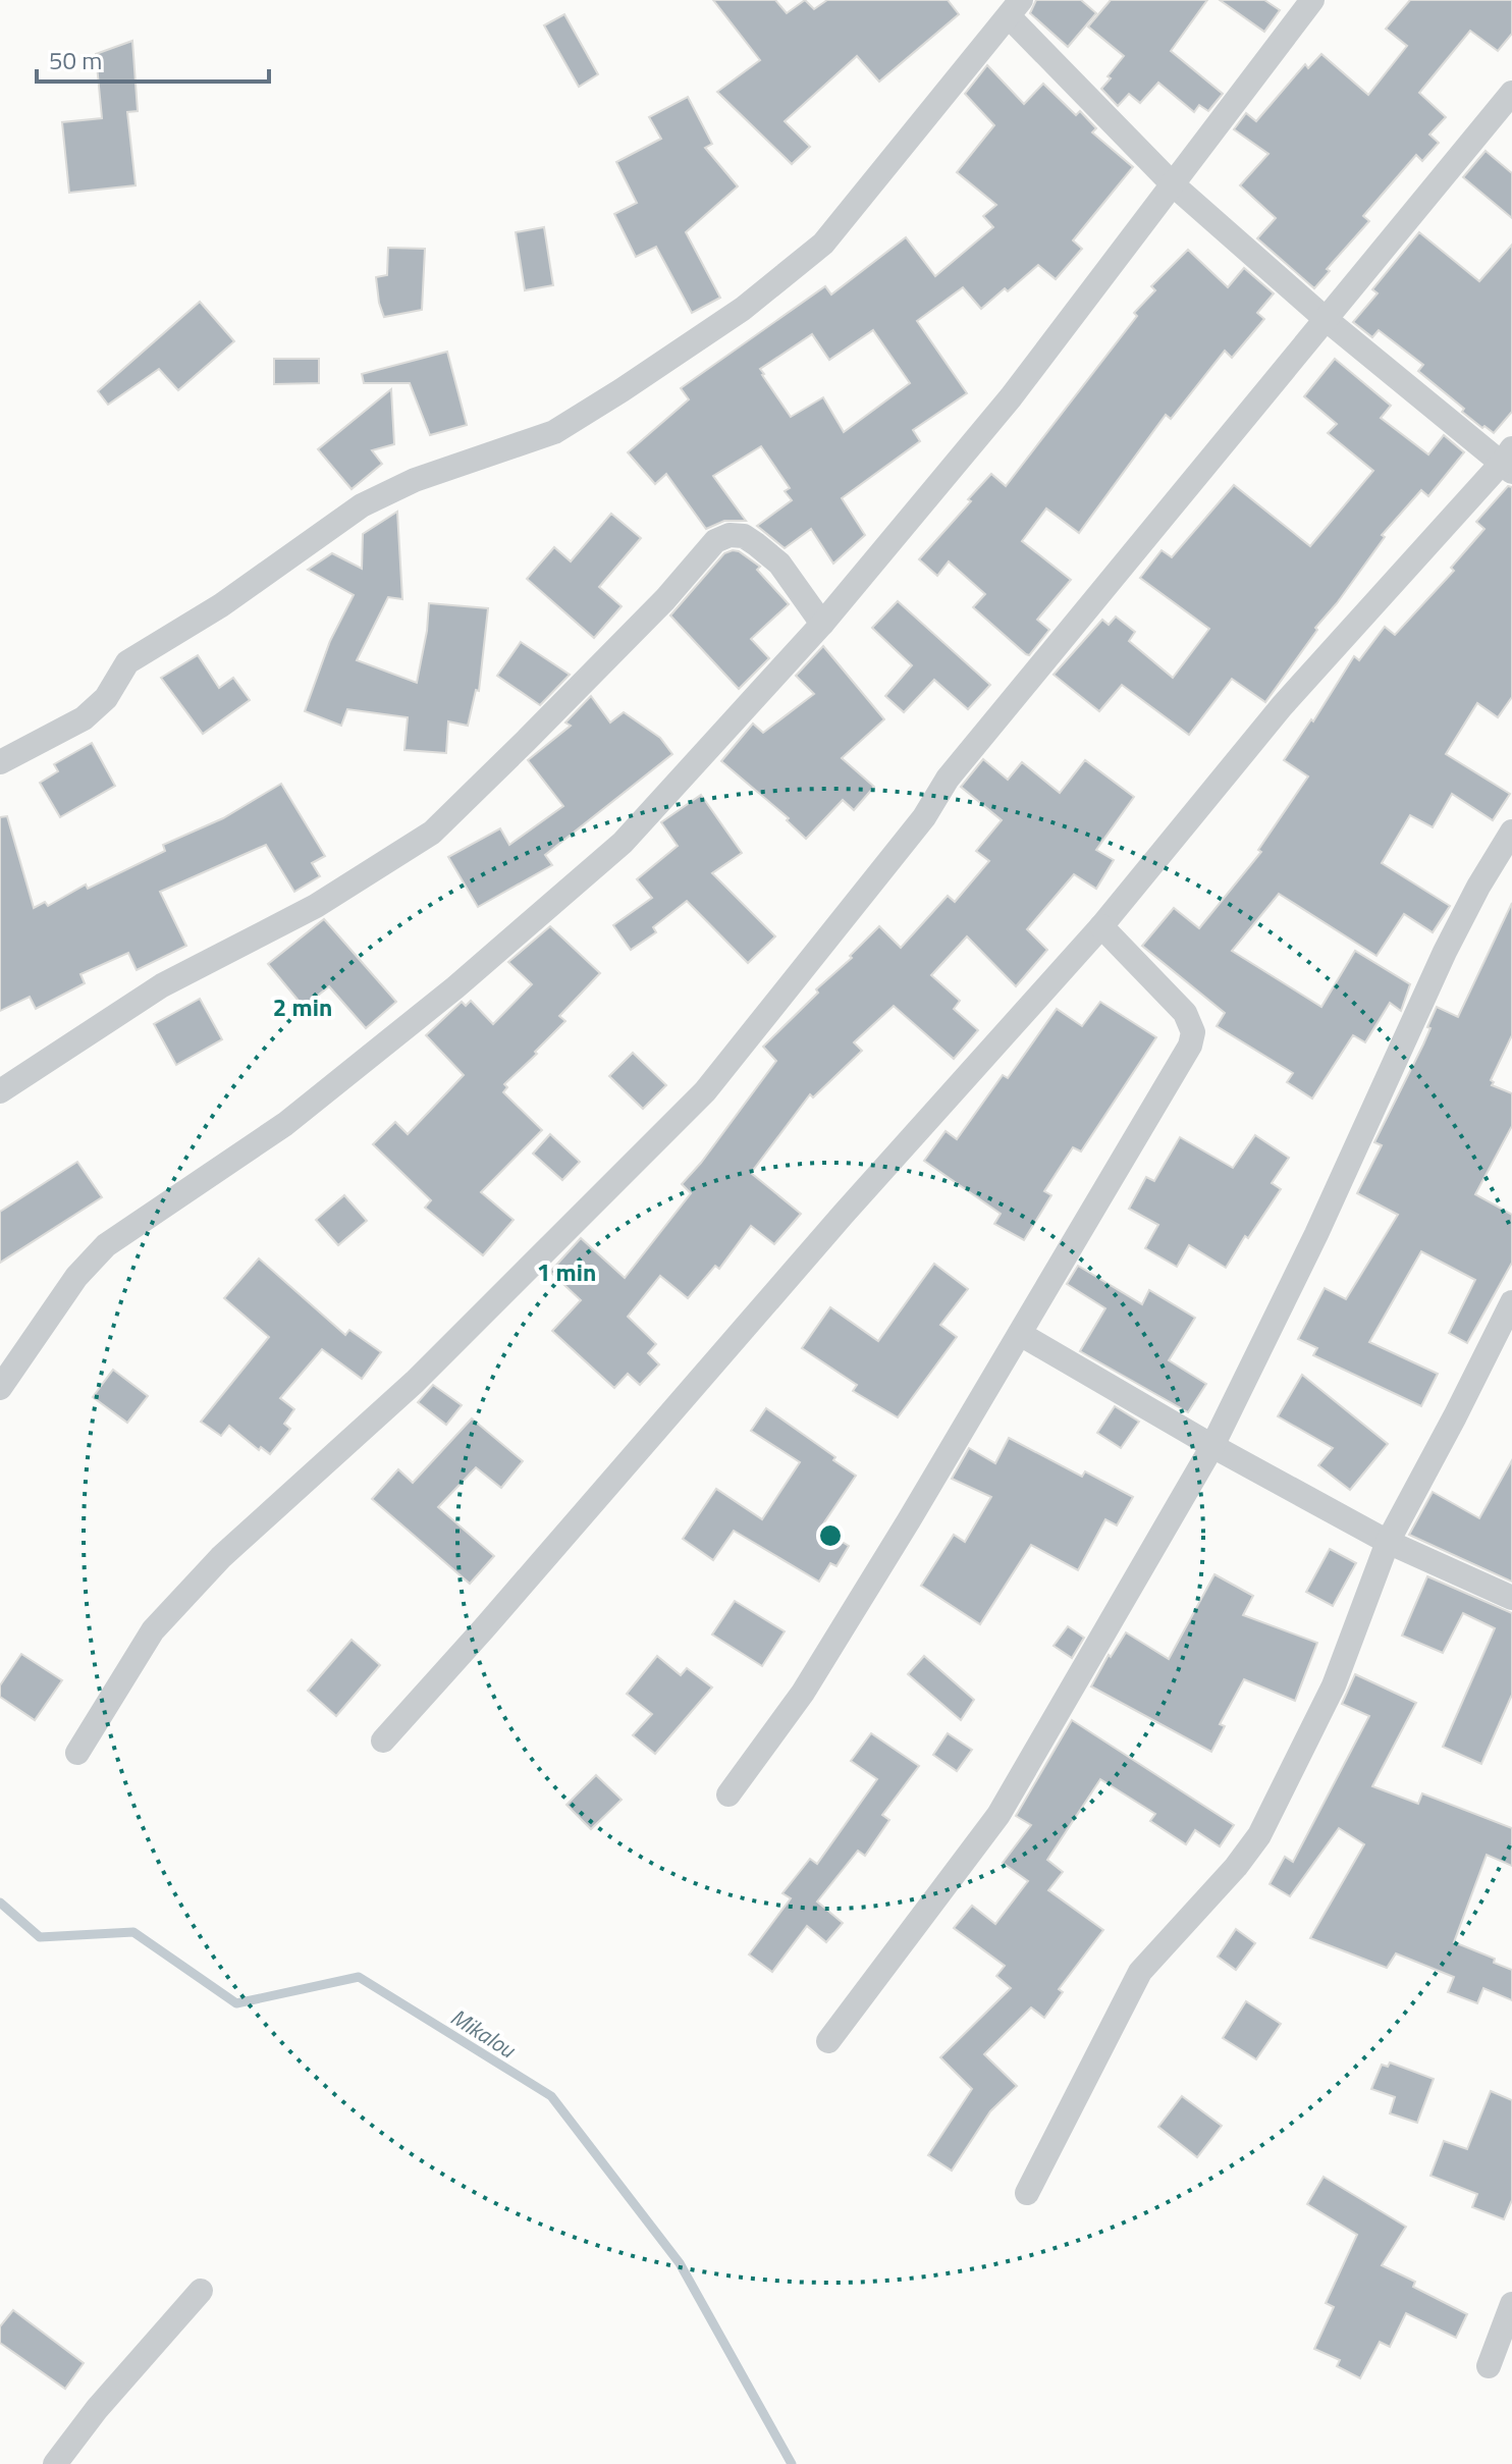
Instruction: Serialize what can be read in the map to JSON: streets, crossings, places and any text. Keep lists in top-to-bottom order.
{
  "water": ["Mikalou"],
  "scale_bar": "50 m",
  "rings": ["2 min", "1 min"]
}
